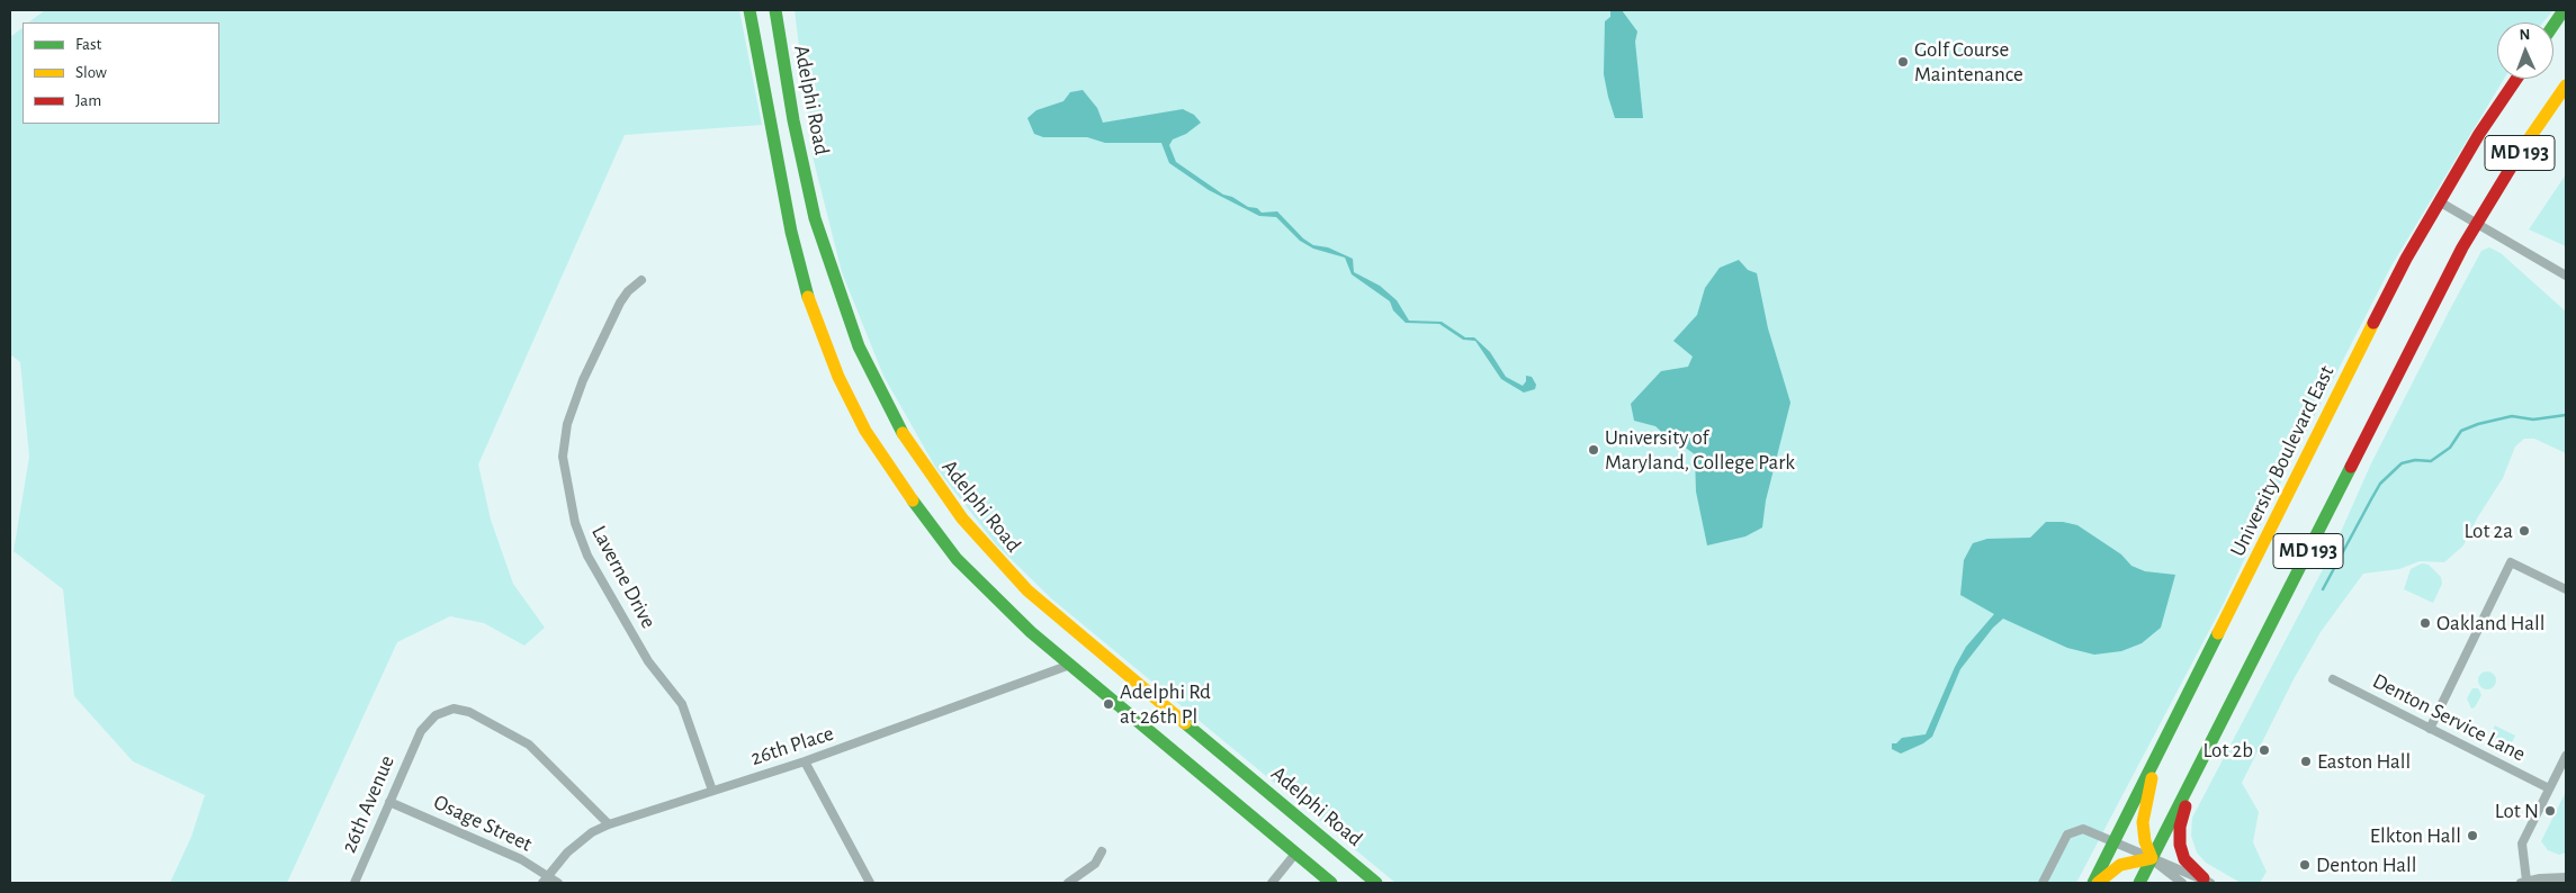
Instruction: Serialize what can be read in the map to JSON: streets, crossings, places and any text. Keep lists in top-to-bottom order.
{
  "streets": {
    "main road": ["Adelphi Road", "MD 193", "University Boulevard East"],
    "street": [
      "Laverne Drive",
      "Denton Service Lane",
      "26th Place",
      "26th Avenue",
      "Osage Street"
    ]
  },
  "crossings": [
    ["Adelphi Road", "26th Place"],
    ["Laverne Drive", "26th Place"],
    ["26th Place", "26th Avenue"],
    ["26th Place", "Osage Street"],
    ["26th Avenue", "Osage Street"]
  ],
  "places": [
    "Golf Course Maintenance",
    "University of Maryland, College Park",
    "Lot 2a",
    "Oakland Hall",
    "Adelphi Rd at 26th Pl",
    "Lot 2b",
    "Easton Hall",
    "Lot N",
    "Elkton Hall",
    "Denton Hall"
  ],
  "legend": ["Fast", "Slow", "Jam"],
  "north": "top"
}
